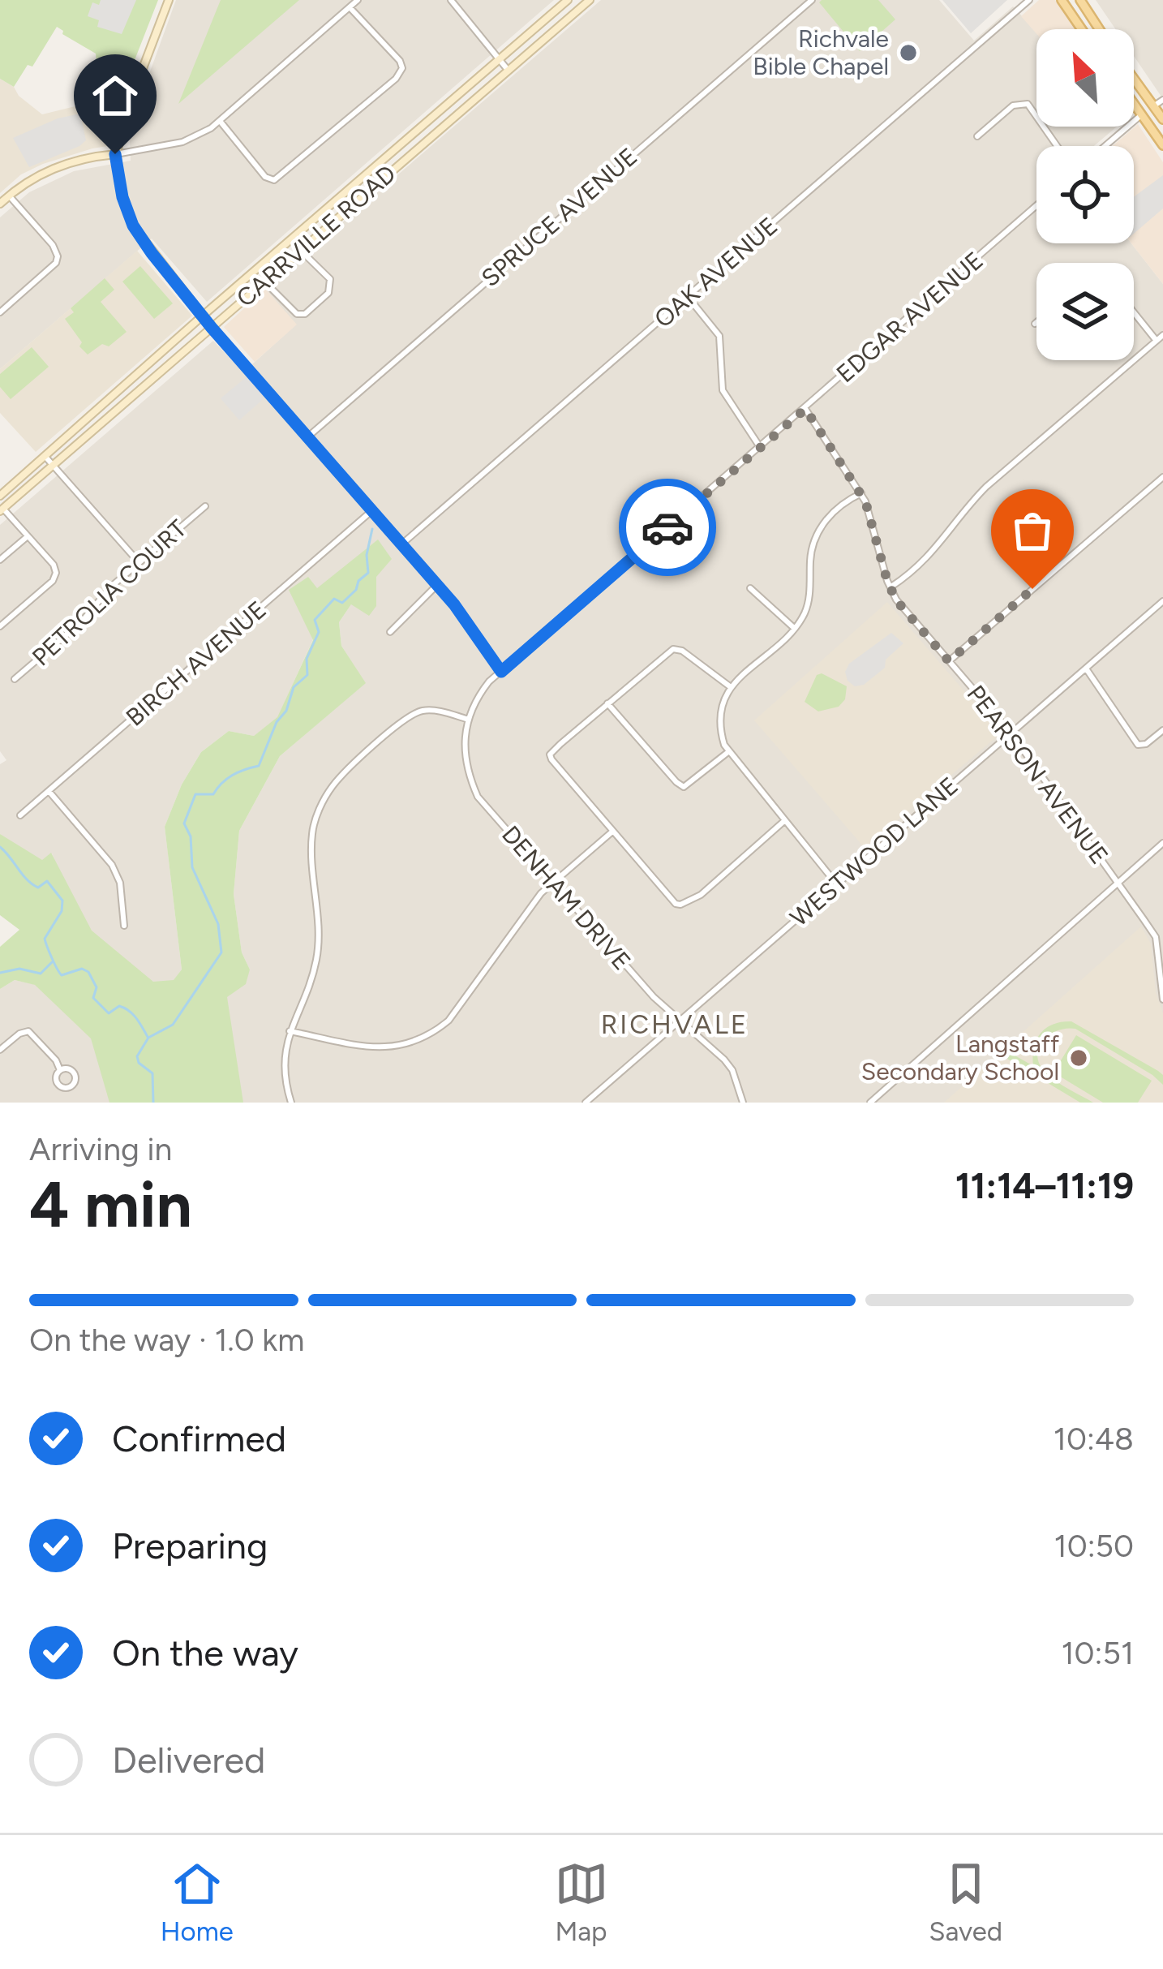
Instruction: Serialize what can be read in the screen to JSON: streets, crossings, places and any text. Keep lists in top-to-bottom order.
{
  "streets": {
    "main road": ["CARRVILLE ROAD"],
    "street": [
      "SPRUCE AVENUE",
      "OAK AVENUE",
      "EDGAR AVENUE",
      "PETROLIA COURT",
      "BIRCH AVENUE",
      "PEARSON AVENUE",
      "WESTWOOD LANE",
      "DENHAM DRIVE"
    ]
  },
  "crossings": [
    ["EDGAR AVENUE", "PEARSON AVENUE"],
    ["PEARSON AVENUE", "WESTWOOD LANE"],
    ["WESTWOOD LANE", "DENHAM DRIVE"]
  ],
  "districts": ["RICHVALE"],
  "places": ["Richvale Bible Chapel", "Langstaff Secondary School"],
  "north": "top left",
  "page": {
    "heading": ["4 min", "Arriving in", "11:14–11:19"],
    "bar": "On the way · 1.0 km",
    "list": [
      ["Confirmed", "10:48"],
      ["Preparing", "10:50"],
      ["On the way", "10:51"],
      "Delivered"
    ],
    "tabs": ["Home", "Map", "Saved"]
  }
}
